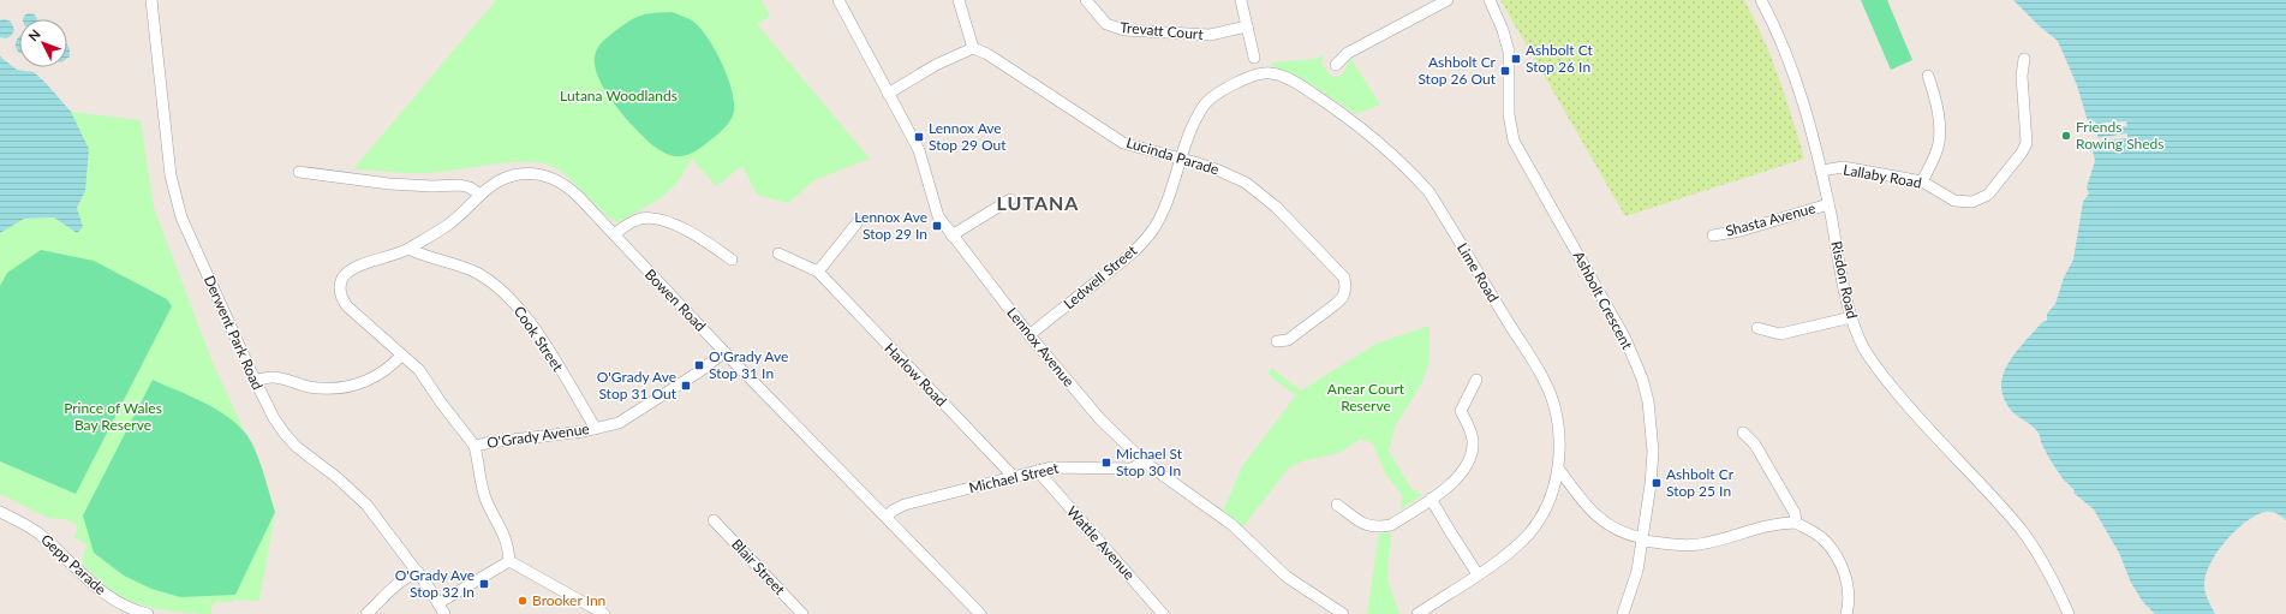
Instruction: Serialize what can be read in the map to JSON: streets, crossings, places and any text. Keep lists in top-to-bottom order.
{
  "streets": {
    "street": [
      "Trevatt Court",
      "Lucinda Parade",
      "Lallaby Road",
      "Shasta Avenue",
      "Lime Road",
      "Ledwell Street",
      "Risdon Road",
      "Bowen Road",
      "Ashbolt Crescent",
      "Derwent Park Road",
      "Cook Street",
      "Lennox Avenue",
      "Harlow Road",
      "O'Grady Avenue",
      "Michael Street",
      "Wattle Avenue",
      "Gepp Parade",
      "Blair Street"
    ]
  },
  "crossings": [
    ["Lucinda Parade", "Lime Road"],
    ["Lucinda Parade", "Ledwell Street"],
    ["Lallaby Road", "Risdon Road"],
    ["Shasta Avenue", "Risdon Road"],
    ["Lime Road", "Ledwell Street"],
    ["Ledwell Street", "Lennox Avenue"],
    ["Bowen Road", "Cook Street"],
    ["Bowen Road", "O'Grady Avenue"],
    ["Bowen Road", "Michael Street"],
    ["Cook Street", "O'Grady Avenue"],
    ["Lennox Avenue", "Michael Street"],
    ["Harlow Road", "Michael Street"],
    ["Michael Street", "Wattle Avenue"]
  ],
  "districts": ["LUTANA"],
  "parks": ["Lutana Woodlands", "Anear Court Reserve", "Prince of Wales Bay Reserve"],
  "places": {
    "transit": [
      "Ashbolt Ct Stop 26 In",
      "Ashbolt Cr Stop 26 Out",
      "Lennox Ave Stop 29 Out",
      "Lennox Ave Stop 29 In",
      "O'Grady Ave Stop 31 In",
      "O'Grady Ave Stop 31 Out",
      "Michael St Stop 30 In",
      "Ashbolt Cr Stop 25 In",
      "O'Grady Ave Stop 32 In"
    ],
    "other": ["Friends Rowing Sheds", "Brooker Inn"]
  },
  "north": "top left"
}
